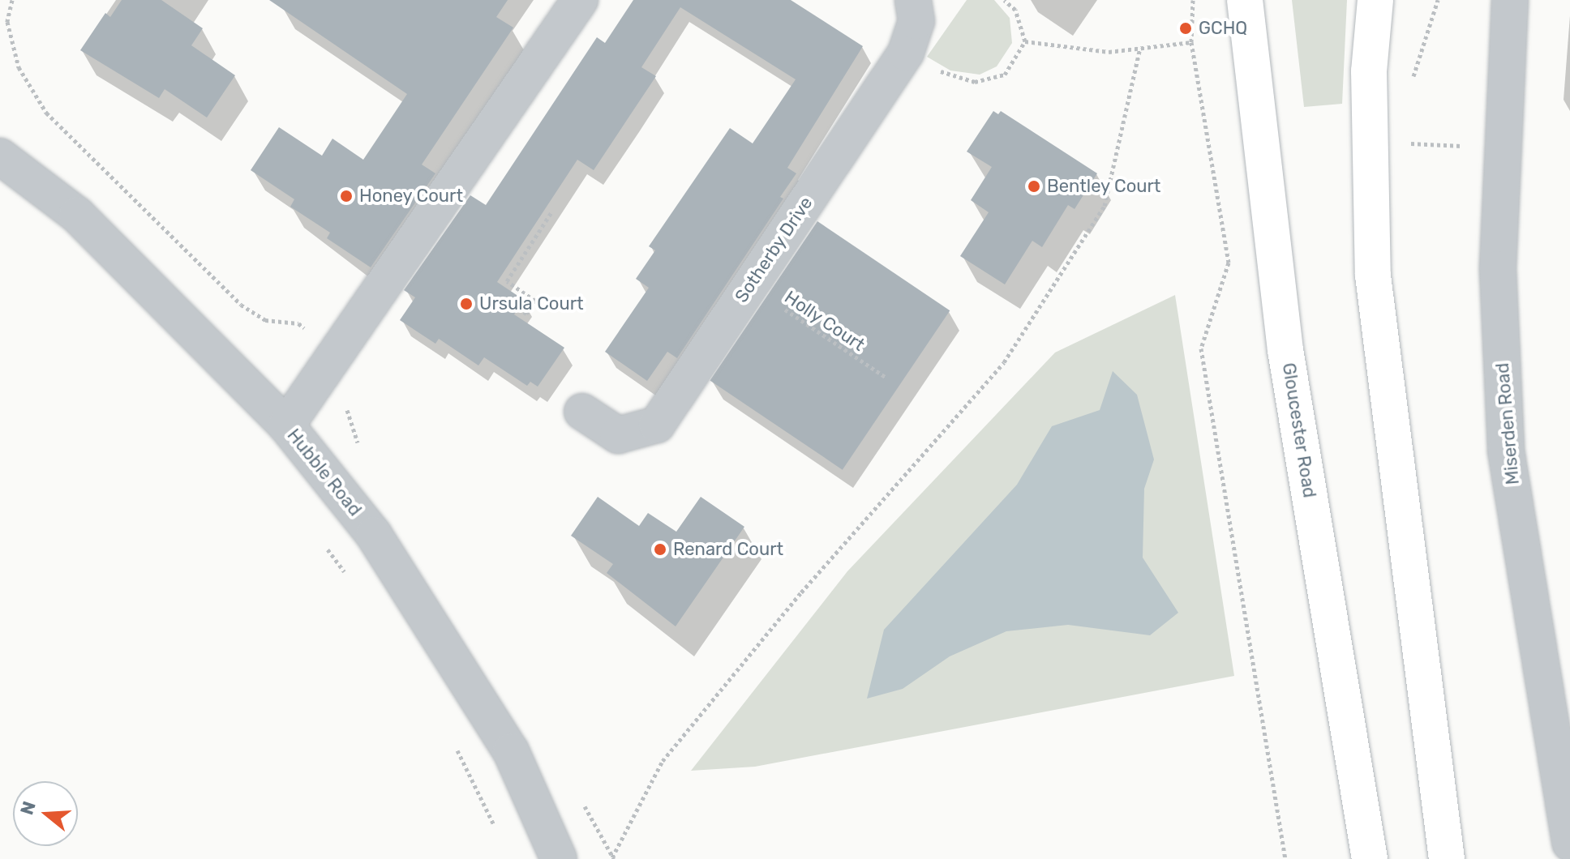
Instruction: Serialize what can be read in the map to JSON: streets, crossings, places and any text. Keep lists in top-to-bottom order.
{
  "streets": {
    "highway": ["Gloucester Road"],
    "street": ["Sotherby Drive", "Miserden Road", "Hubble Road"],
    "path": ["Holly Court"]
  },
  "crossings": [
    ["Sotherby Drive", "Holly Court"]
  ],
  "places": [
    "GCHQ",
    "Bentley Court",
    "Honey Court",
    "Ursula Court",
    "Renard Court"
  ],
  "north": "left"
}
